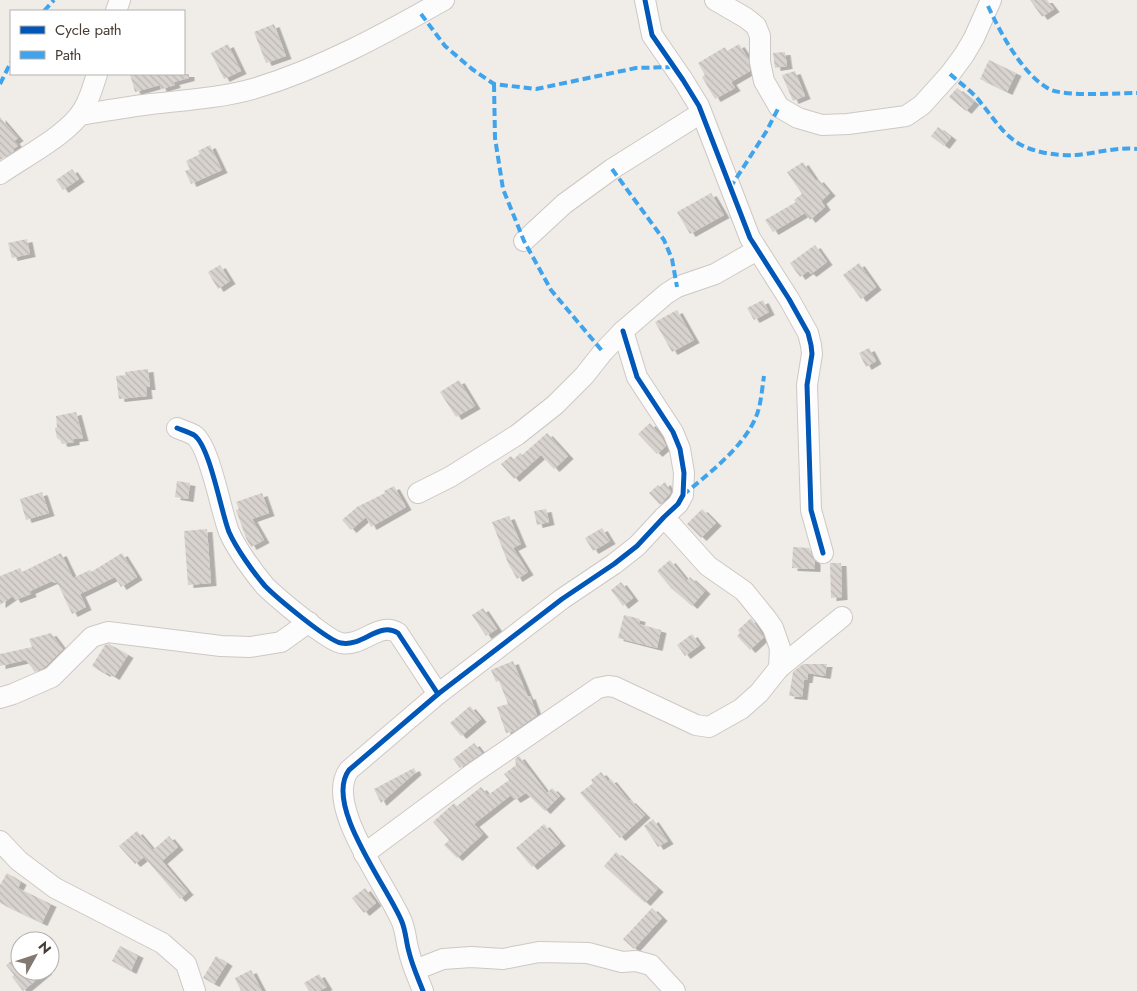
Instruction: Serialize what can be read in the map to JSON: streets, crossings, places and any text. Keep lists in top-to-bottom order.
{
  "legend": ["Cycle path", "Path"],
  "north": "top right"
}
